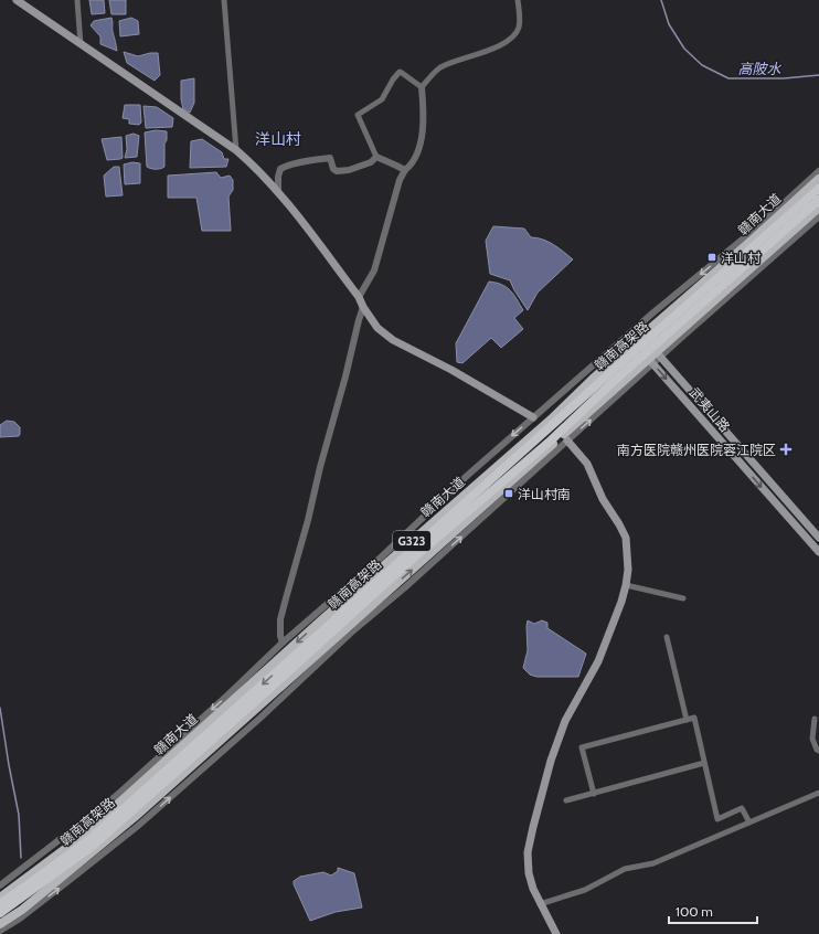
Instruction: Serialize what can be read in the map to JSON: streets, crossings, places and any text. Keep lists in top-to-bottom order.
{
  "streets": {
    "highway": ["赣南高架路"],
    "main road": ["赣南大道", "武夷山路", "G323"]
  },
  "crossings": [
    ["赣南大道", "武夷山路"],
    ["武夷山路", "G323"]
  ],
  "districts": ["洋山村"],
  "water": ["高陂水"],
  "places": {
    "transit": ["洋山村", "洋山村南"],
    "health": ["南方医院赣州医院蓉江院区"]
  },
  "scale_bar": "100 m"
}
